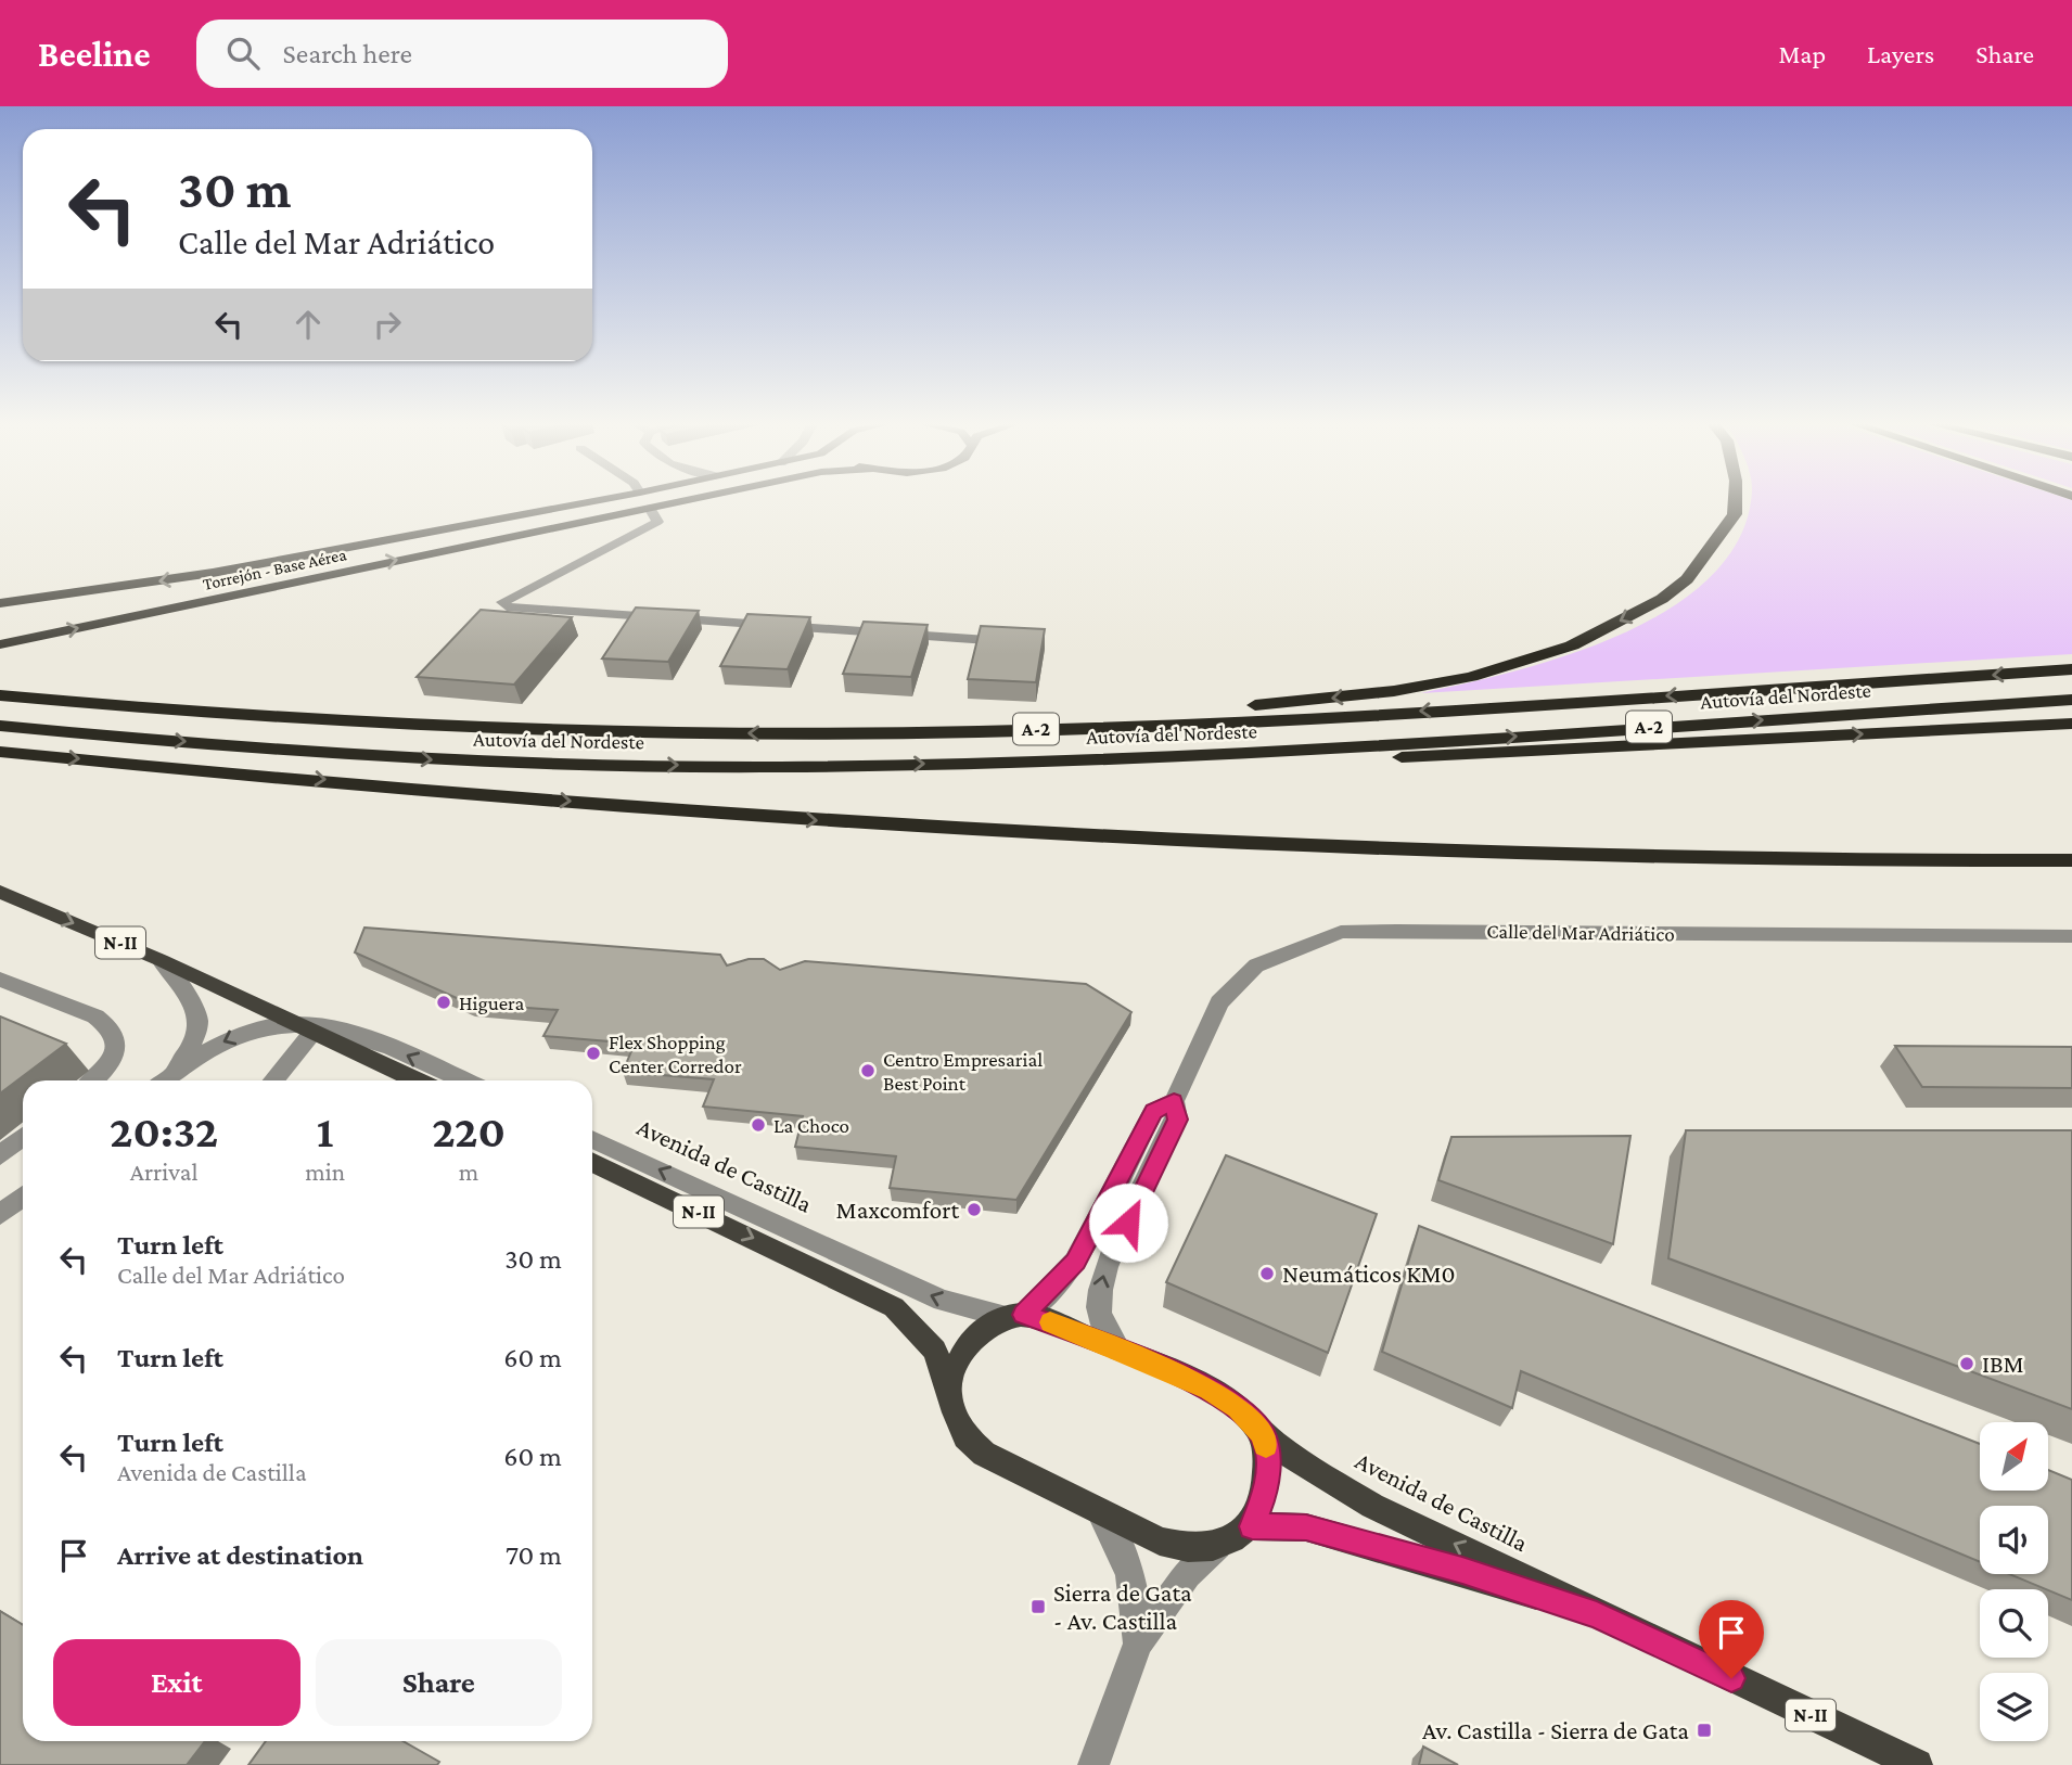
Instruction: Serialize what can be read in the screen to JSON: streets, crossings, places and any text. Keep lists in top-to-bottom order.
{
  "streets": {
    "highway": ["Autovía del Nordeste", "A-2"],
    "main road": ["Torrejón - Base Aérea", "N-II", "Avenida de Castilla"],
    "street": ["Calle del Mar Adriático"]
  },
  "crossings": [
    ["Calle del Mar Adriático", "N-II"],
    ["Calle del Mar Adriático", "Avenida de Castilla"],
    ["N-II", "Avenida de Castilla"]
  ],
  "one_way": ["Avenida de Castilla"],
  "places": {
    "other": [
      "Higuera",
      "Flex Shopping Center Corredor",
      "Centro Empresarial Best Point",
      "La Choco",
      "Maxcomfort",
      "Neumáticos KM0",
      "IBM"
    ],
    "transit": ["Sierra de Gata - Av. Castilla", "Av. Castilla - Sierra de Gata"]
  },
  "north": "top right",
  "page": {
    "header": "Beeline",
    "search": "Search here",
    "nav": ["Map", "Layers", "Share"],
    "turn": ["30 m", "Calle del Mar Adriático"],
    "eta": [
      "20:32",
      "Arrival",
      "1",
      "min",
      "220",
      "m"
    ],
    "list": [
      {
        "name": "Turn left",
        "note": "Calle del Mar Adriático",
        "value": "30 m"
      },
      {
        "name": "Turn left",
        "value": "60 m"
      },
      {
        "name": "Turn left",
        "note": "Avenida de Castilla",
        "value": "60 m"
      },
      {
        "name": "Arrive at destination",
        "value": "70 m"
      }
    ],
    "buttons": ["Exit", "Share"]
  }
}
